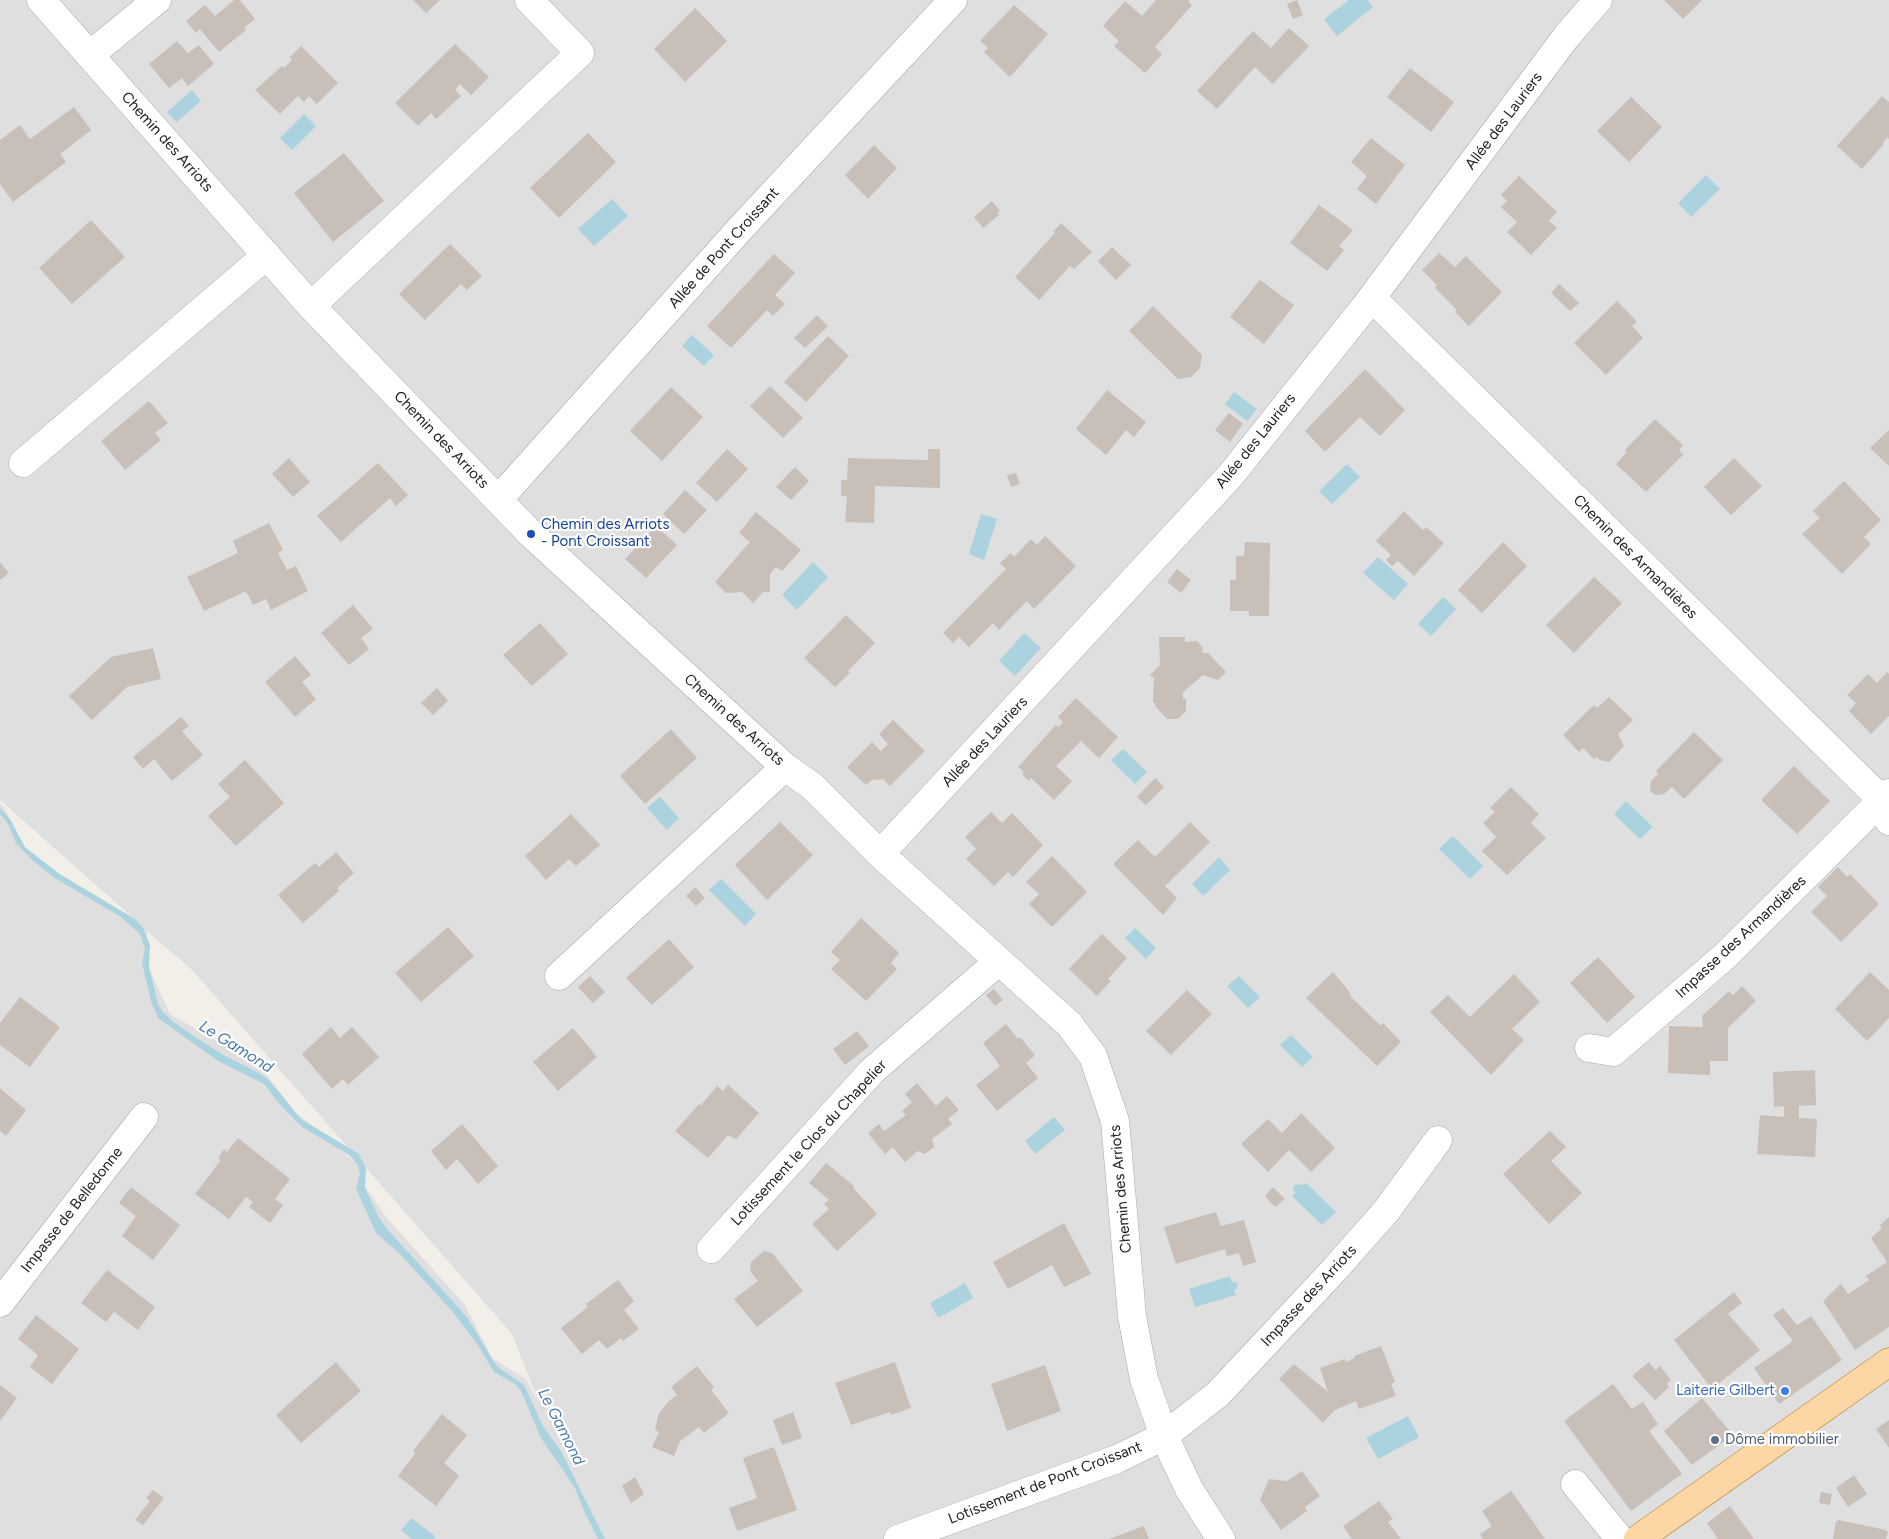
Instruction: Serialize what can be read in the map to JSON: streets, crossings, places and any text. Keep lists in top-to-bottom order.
{
  "streets": {
    "street": [
      "Allée des Lauriers",
      "Chemin des Arriots",
      "Allée de Pont Croissant",
      "Chemin des Armandières",
      "Impasse des Armandières",
      "Lotissement le Clos du Chapelier",
      "Impasse de Belledonne",
      "Impasse des Arriots",
      "Lotissement de Pont Croissant"
    ]
  },
  "crossings": [
    ["Allée des Lauriers", "Chemin des Arriots"],
    ["Allée des Lauriers", "Chemin des Armandières"],
    ["Chemin des Arriots", "Allée de Pont Croissant"],
    ["Chemin des Arriots", "Lotissement le Clos du Chapelier"],
    ["Chemin des Arriots", "Impasse des Arriots"],
    ["Chemin des Arriots", "Lotissement de Pont Croissant"],
    ["Chemin des Armandières", "Impasse des Armandières"],
    ["Impasse des Arriots", "Lotissement de Pont Croissant"]
  ],
  "water": ["Le Gamond"],
  "places": ["Chemin des Arriots - Pont Croissant", "Laiterie Gilbert", "Dôme immobilier"]
}
